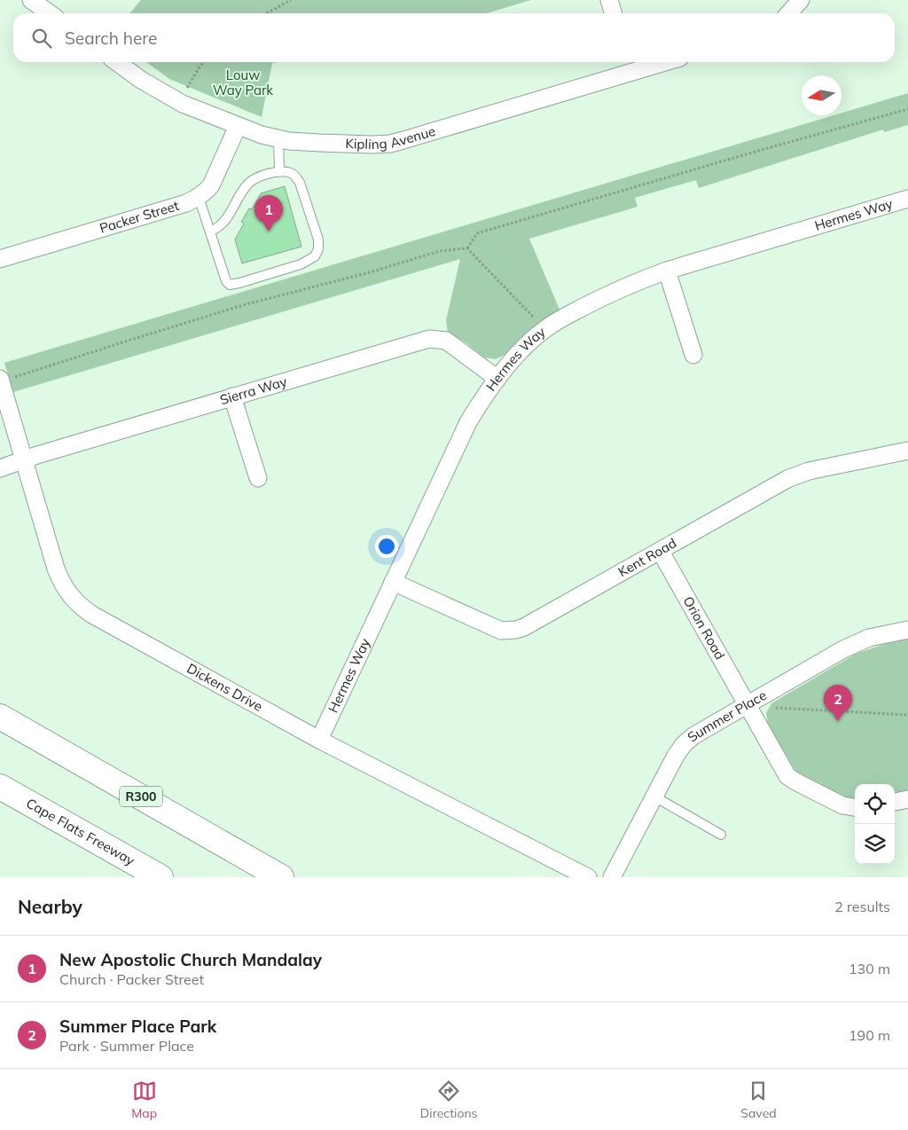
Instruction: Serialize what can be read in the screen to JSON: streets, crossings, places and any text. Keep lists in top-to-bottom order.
{
  "streets": {
    "highway": ["R300", "Cape Flats Freeway"],
    "street": [
      "Kipling Avenue",
      "Hermes Way",
      "Packer Street",
      "Sierra Way",
      "Kent Road",
      "Orion Road",
      "Dickens Drive",
      "Summer Place"
    ]
  },
  "crossings": [
    ["Kipling Avenue", "Packer Street"],
    ["Hermes Way", "Sierra Way"],
    ["Hermes Way", "Kent Road"],
    ["Hermes Way", "Dickens Drive"],
    ["Sierra Way", "Dickens Drive"],
    ["Kent Road", "Orion Road"],
    ["Orion Road", "Summer Place"]
  ],
  "parks": ["Louw Way Park"],
  "north": "left",
  "page": {
    "search": "Search here",
    "pins": ["1", "2"],
    "heading": ["Nearby", "2 results"],
    "list": [
      {
        "mark": "1",
        "name": "New Apostolic Church Mandalay",
        "note": "Church · Packer Street",
        "value": "130 m"
      },
      {
        "mark": "2",
        "name": "Summer Place Park",
        "note": "Park · Summer Place",
        "value": "190 m"
      }
    ],
    "nav": ["Map", "Directions", "Saved"]
  }
}
